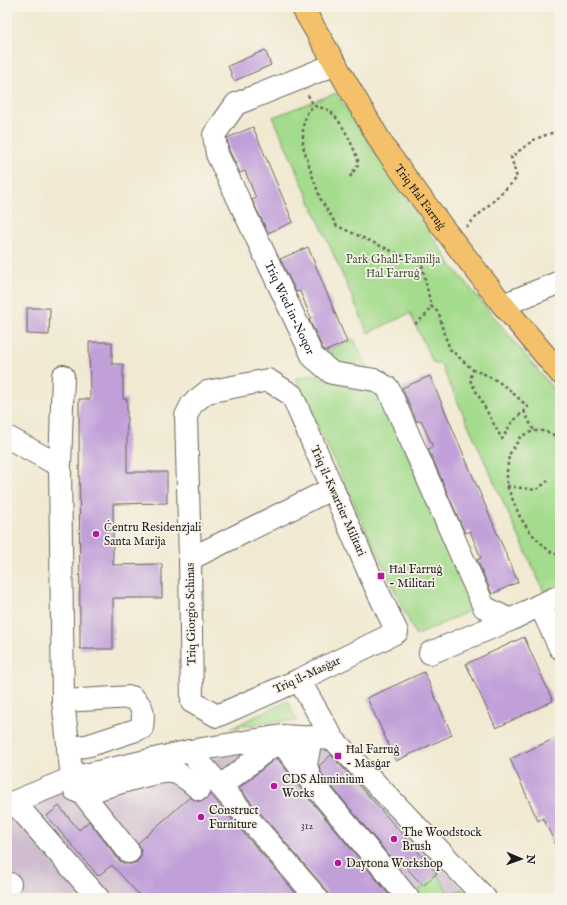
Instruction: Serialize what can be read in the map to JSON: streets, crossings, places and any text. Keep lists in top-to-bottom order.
{
  "streets": {
    "main road": ["Triq Ħal Farruġ"],
    "street": [
      "Triq Wied in-Noqor",
      "Triq il-Kwartier Militari",
      "Triq Giorgio Schinas",
      "Triq il-Masġar"
    ]
  },
  "crossings": [
    ["Triq Ħal Farruġ", "Triq Wied in-Noqor"],
    ["Triq il-Kwartier Militari", "Triq Giorgio Schinas"],
    ["Triq il-Kwartier Militari", "Triq il-Masġar"],
    ["Triq Giorgio Schinas", "Triq il-Masġar"]
  ],
  "parks": ["Park Għall-Familja Ħal Farruġ"],
  "places": {
    "other": [
      "Ċentru Residenzjali Santa Marija",
      "CDS Aluminium Works",
      "Construct Furniture",
      "The Woodstock Brush",
      "Daytona Workshop"
    ],
    "transit": ["Ħal Farruġ - Militari", "Ħal Farruġ - Masġar"]
  },
  "house_numbers": ["312"],
  "north": "right"
}
